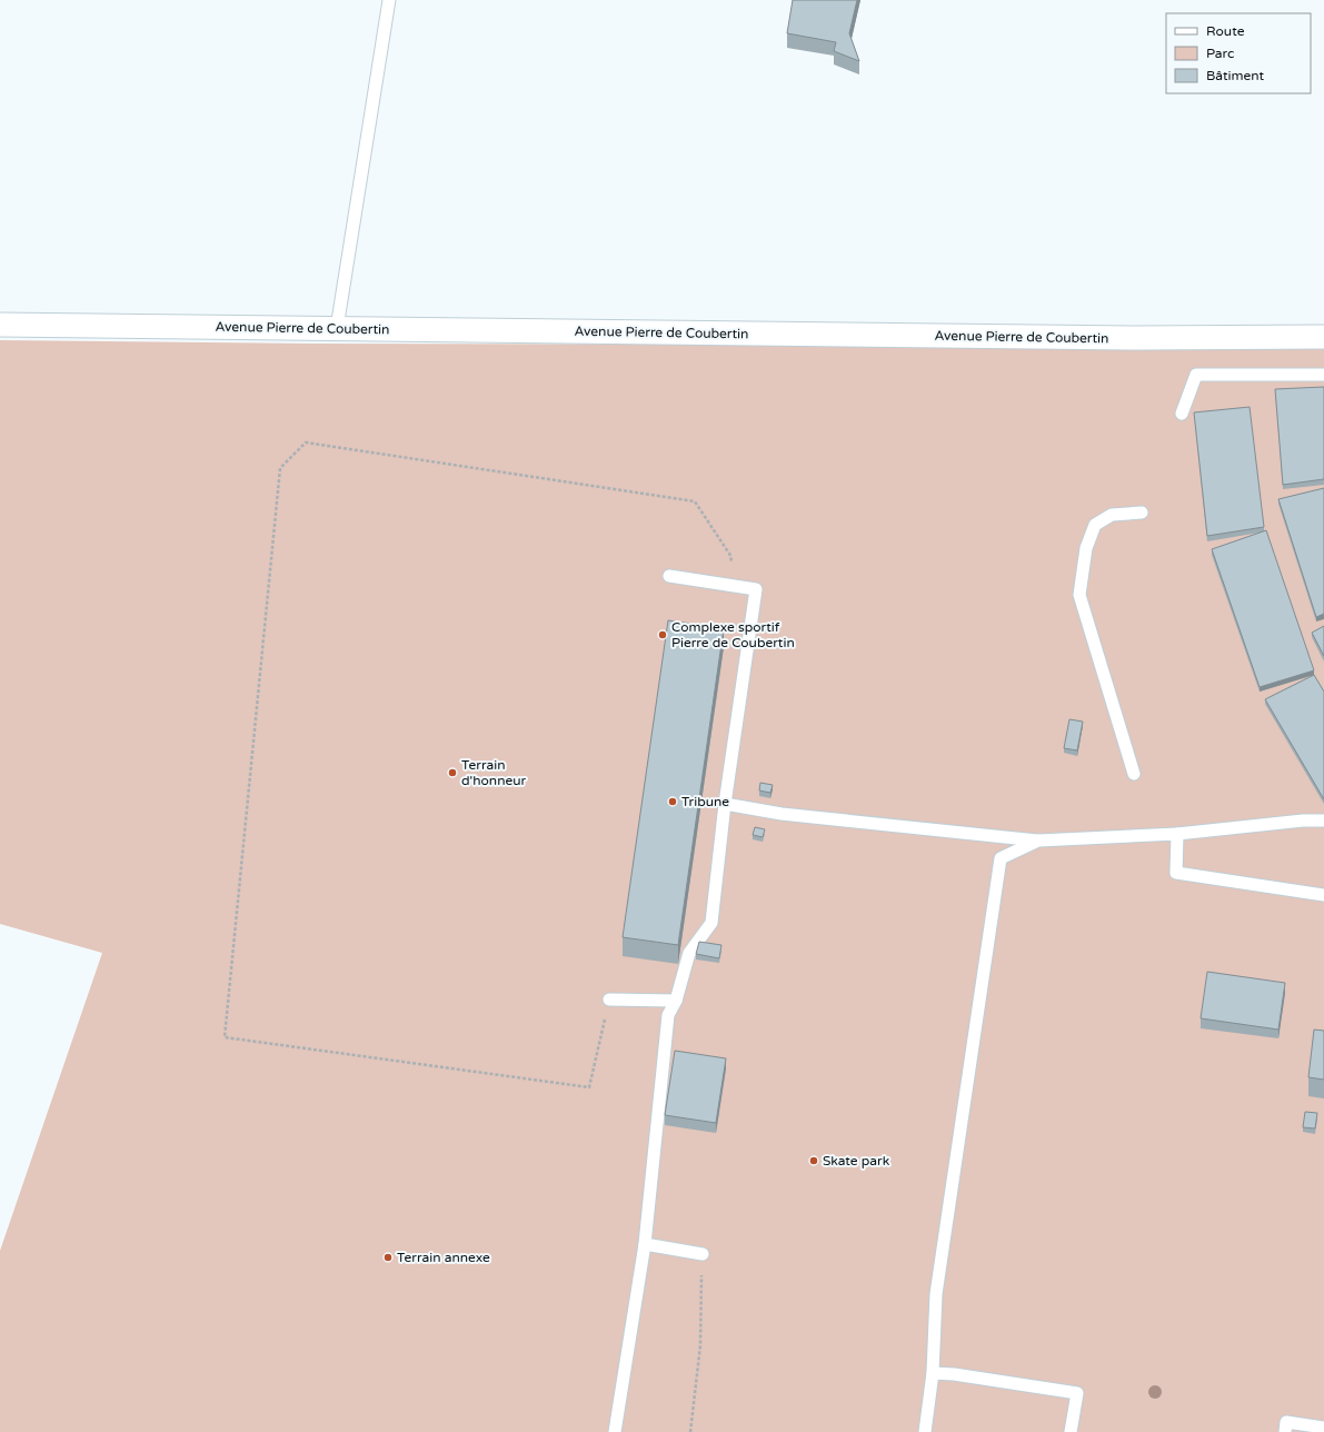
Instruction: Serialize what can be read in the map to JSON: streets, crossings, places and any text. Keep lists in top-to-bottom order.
{
  "streets": {
    "street": ["Avenue Pierre de Coubertin"]
  },
  "places": [
    "Complexe sportif Pierre de Coubertin",
    "Terrain d'honneur",
    "Tribune",
    "Skate park",
    "Terrain annexe"
  ],
  "legend": ["Route", "Parc", "Bâtiment"]
}
